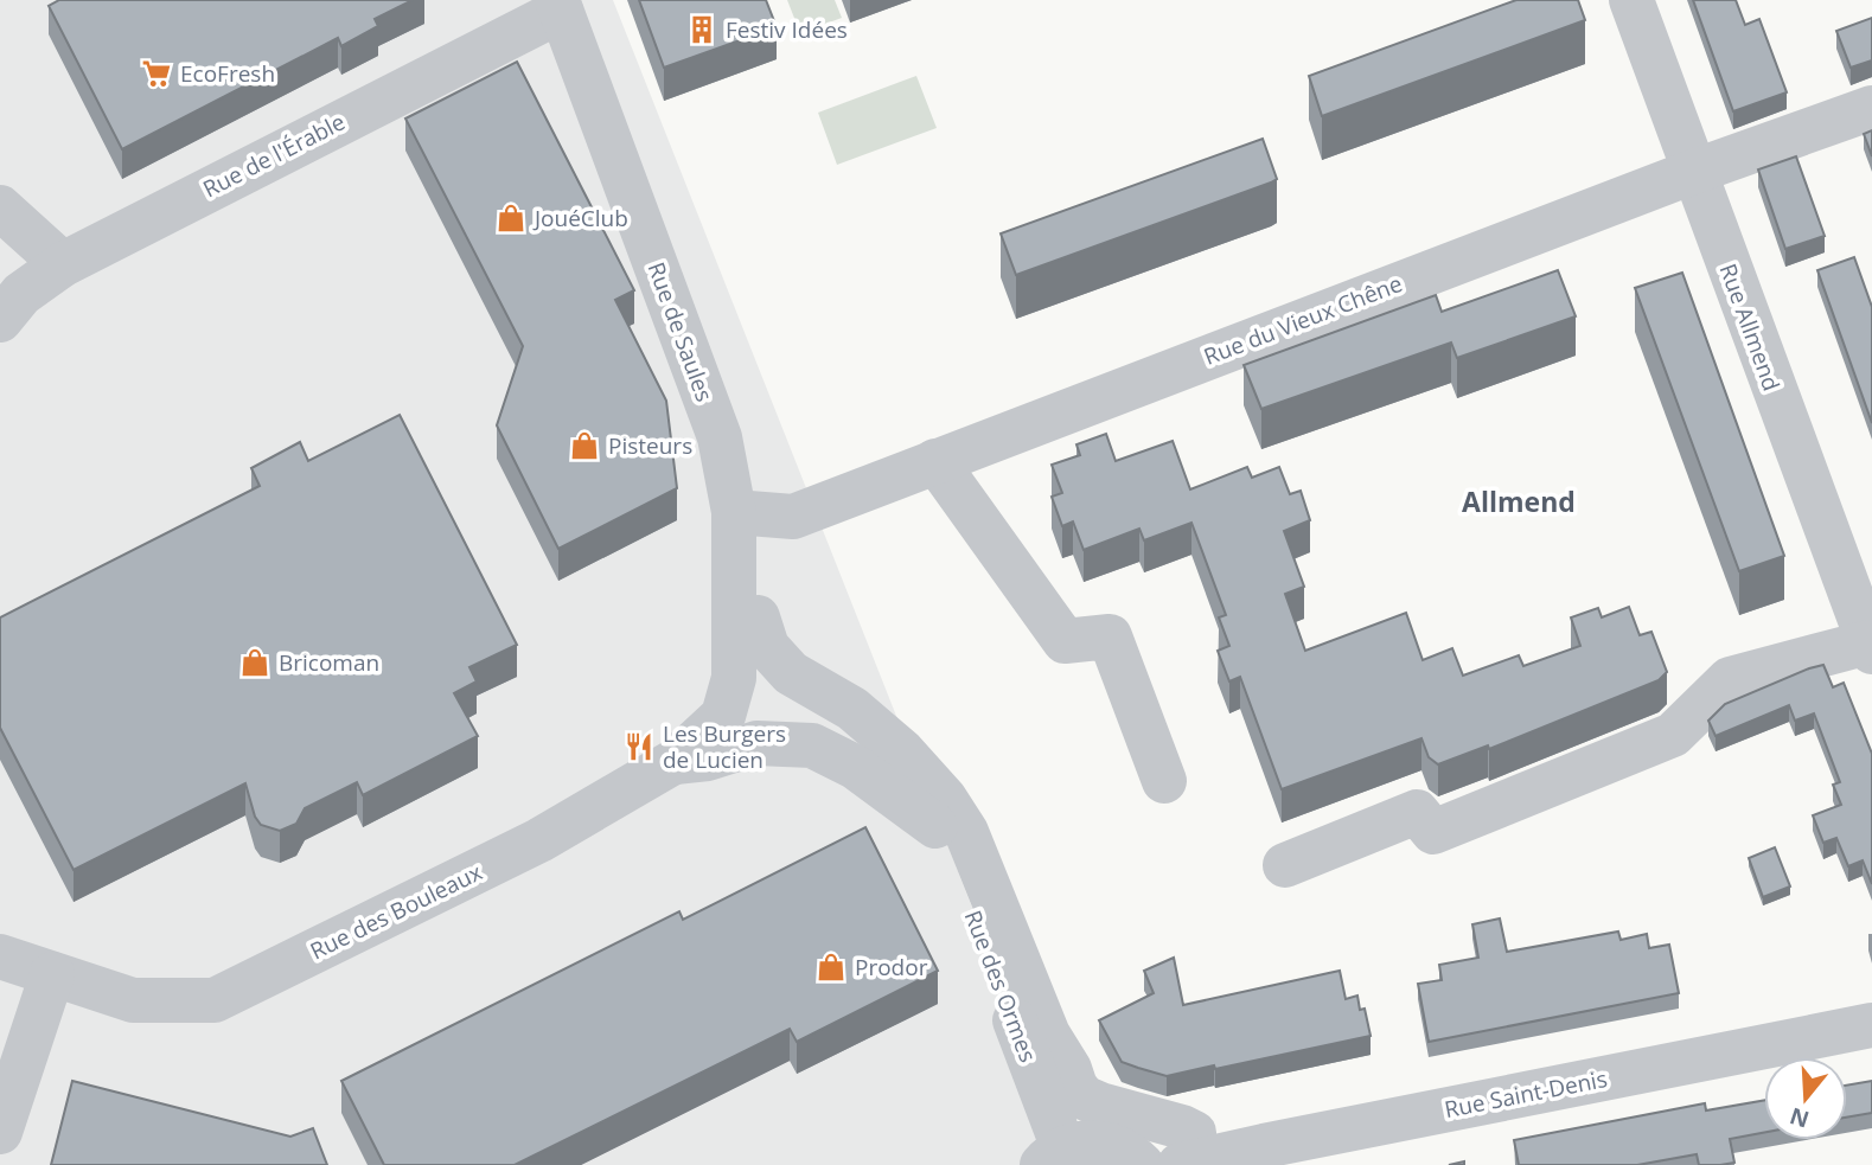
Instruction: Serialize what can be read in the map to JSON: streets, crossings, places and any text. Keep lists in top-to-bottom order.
{
  "streets": {
    "street": [
      "Rue de l'Érable",
      "Rue du Vieux Chêne",
      "Rue Allmend",
      "Rue de Saules",
      "Rue des Bouleaux",
      "Rue des Ormes",
      "Rue Saint-Denis"
    ]
  },
  "crossings": [
    ["Rue de l'Érable", "Rue de Saules"],
    ["Rue du Vieux Chêne", "Rue Allmend"],
    ["Rue du Vieux Chêne", "Rue de Saules"],
    ["Rue de Saules", "Rue des Bouleaux"],
    ["Rue de Saules", "Rue des Ormes"],
    ["Rue des Bouleaux", "Rue des Ormes"]
  ],
  "districts": ["Allmend"],
  "places": {
    "building": ["Festiv Idées"],
    "supermarket": ["EcoFresh"],
    "shop": [
      "JouéClub",
      "Pisteurs",
      "Bricoman",
      "Prodor"
    ],
    "restaurant": ["Les Burgers de Lucien"]
  },
  "north": "bottom"
}
